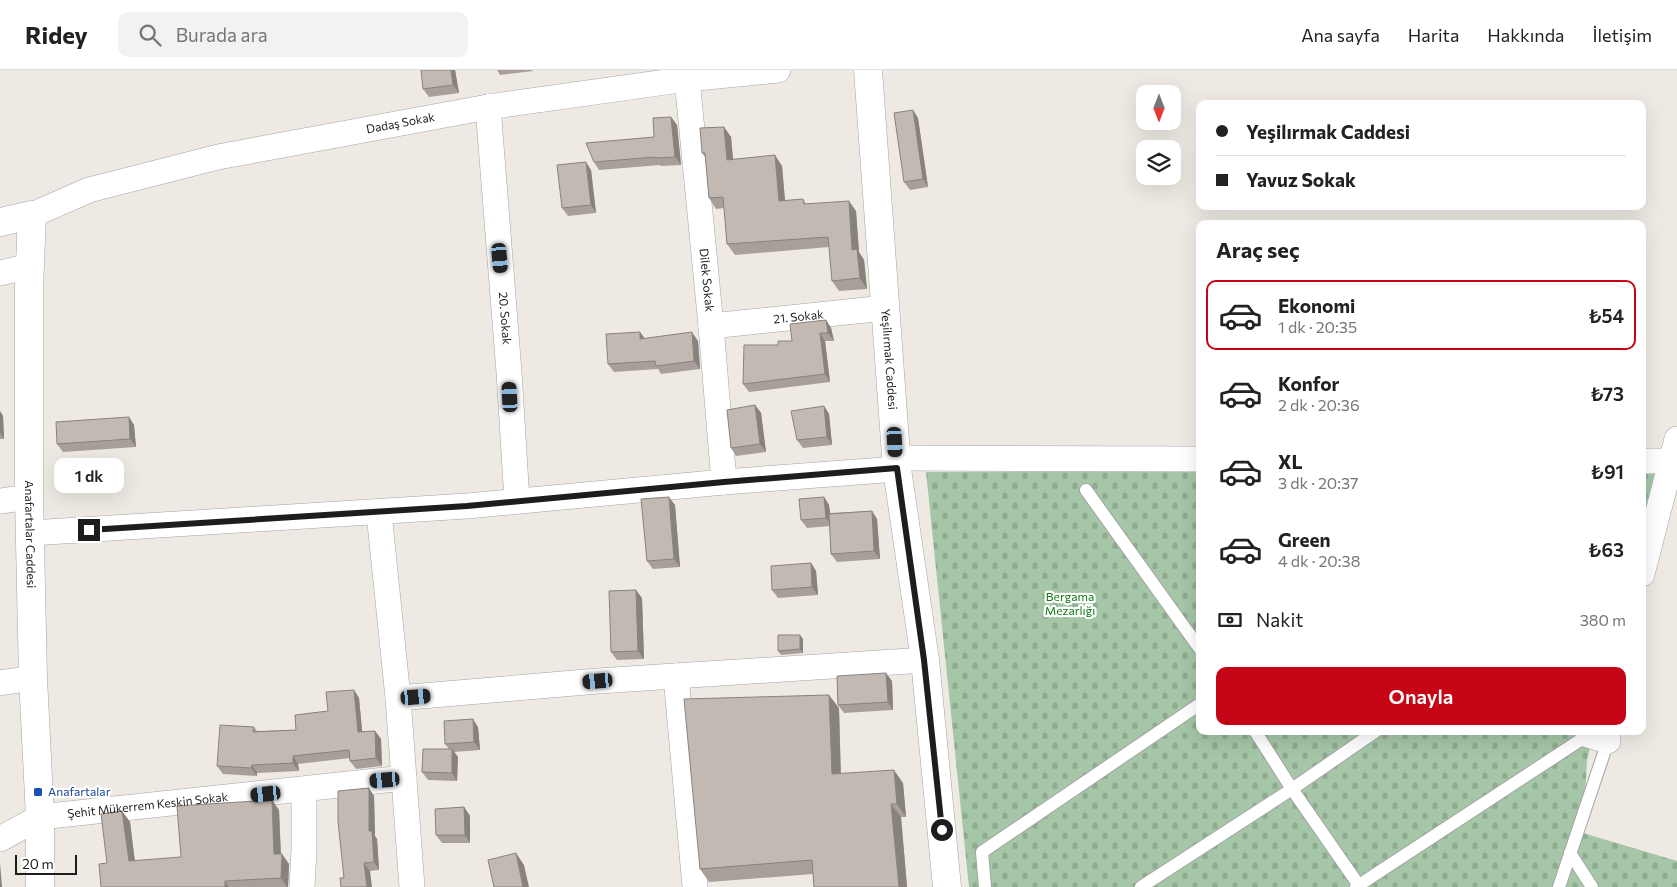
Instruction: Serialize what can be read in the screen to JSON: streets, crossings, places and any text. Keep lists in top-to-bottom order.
{
  "streets": {
    "street": [
      "Dadaş Sokak",
      "Dilek Sokak",
      "21. Sokak",
      "20. Sokak",
      "Yeşilırmak Caddesi",
      "Anafartalar Caddesi",
      "Şehit Mükerrem Keskin Sokak"
    ]
  },
  "crossings": [
    ["Dadaş Sokak", "Dilek Sokak"],
    ["Dadaş Sokak", "20. Sokak"],
    ["Dadaş Sokak", "Anafartalar Caddesi"],
    ["Dilek Sokak", "21. Sokak"],
    ["21. Sokak", "Yeşilırmak Caddesi"],
    ["Anafartalar Caddesi", "Şehit Mükerrem Keskin Sokak"]
  ],
  "parks": ["Bergama Mezarlığı"],
  "places": {
    "transit": ["Anafartalar"]
  },
  "scale_bar": "20 m",
  "north": "bottom",
  "page": {
    "header": "Ridey",
    "search": "Burada ara",
    "nav": [
      "Ana sayfa",
      "Harita",
      "Hakkında",
      "İletişim"
    ],
    "banner": ["Yeşilırmak Caddesi", "Yavuz Sokak"],
    "heading": "Araç seç",
    "list": [
      {
        "name": "Ekonomi",
        "note": "1 dk · 20:35",
        "value": "₺54"
      },
      {
        "name": "Konfor",
        "note": "2 dk · 20:36",
        "value": "₺73"
      },
      {
        "name": "XL",
        "note": "3 dk · 20:37",
        "value": "₺91"
      },
      {
        "name": "Green",
        "note": "4 dk · 20:38",
        "value": "₺63"
      }
    ],
    "bubble": "1 dk",
    "pay": ["Nakit", "380 m"],
    "buttons": "Onayla",
    "scale": "20 m"
  }
}
